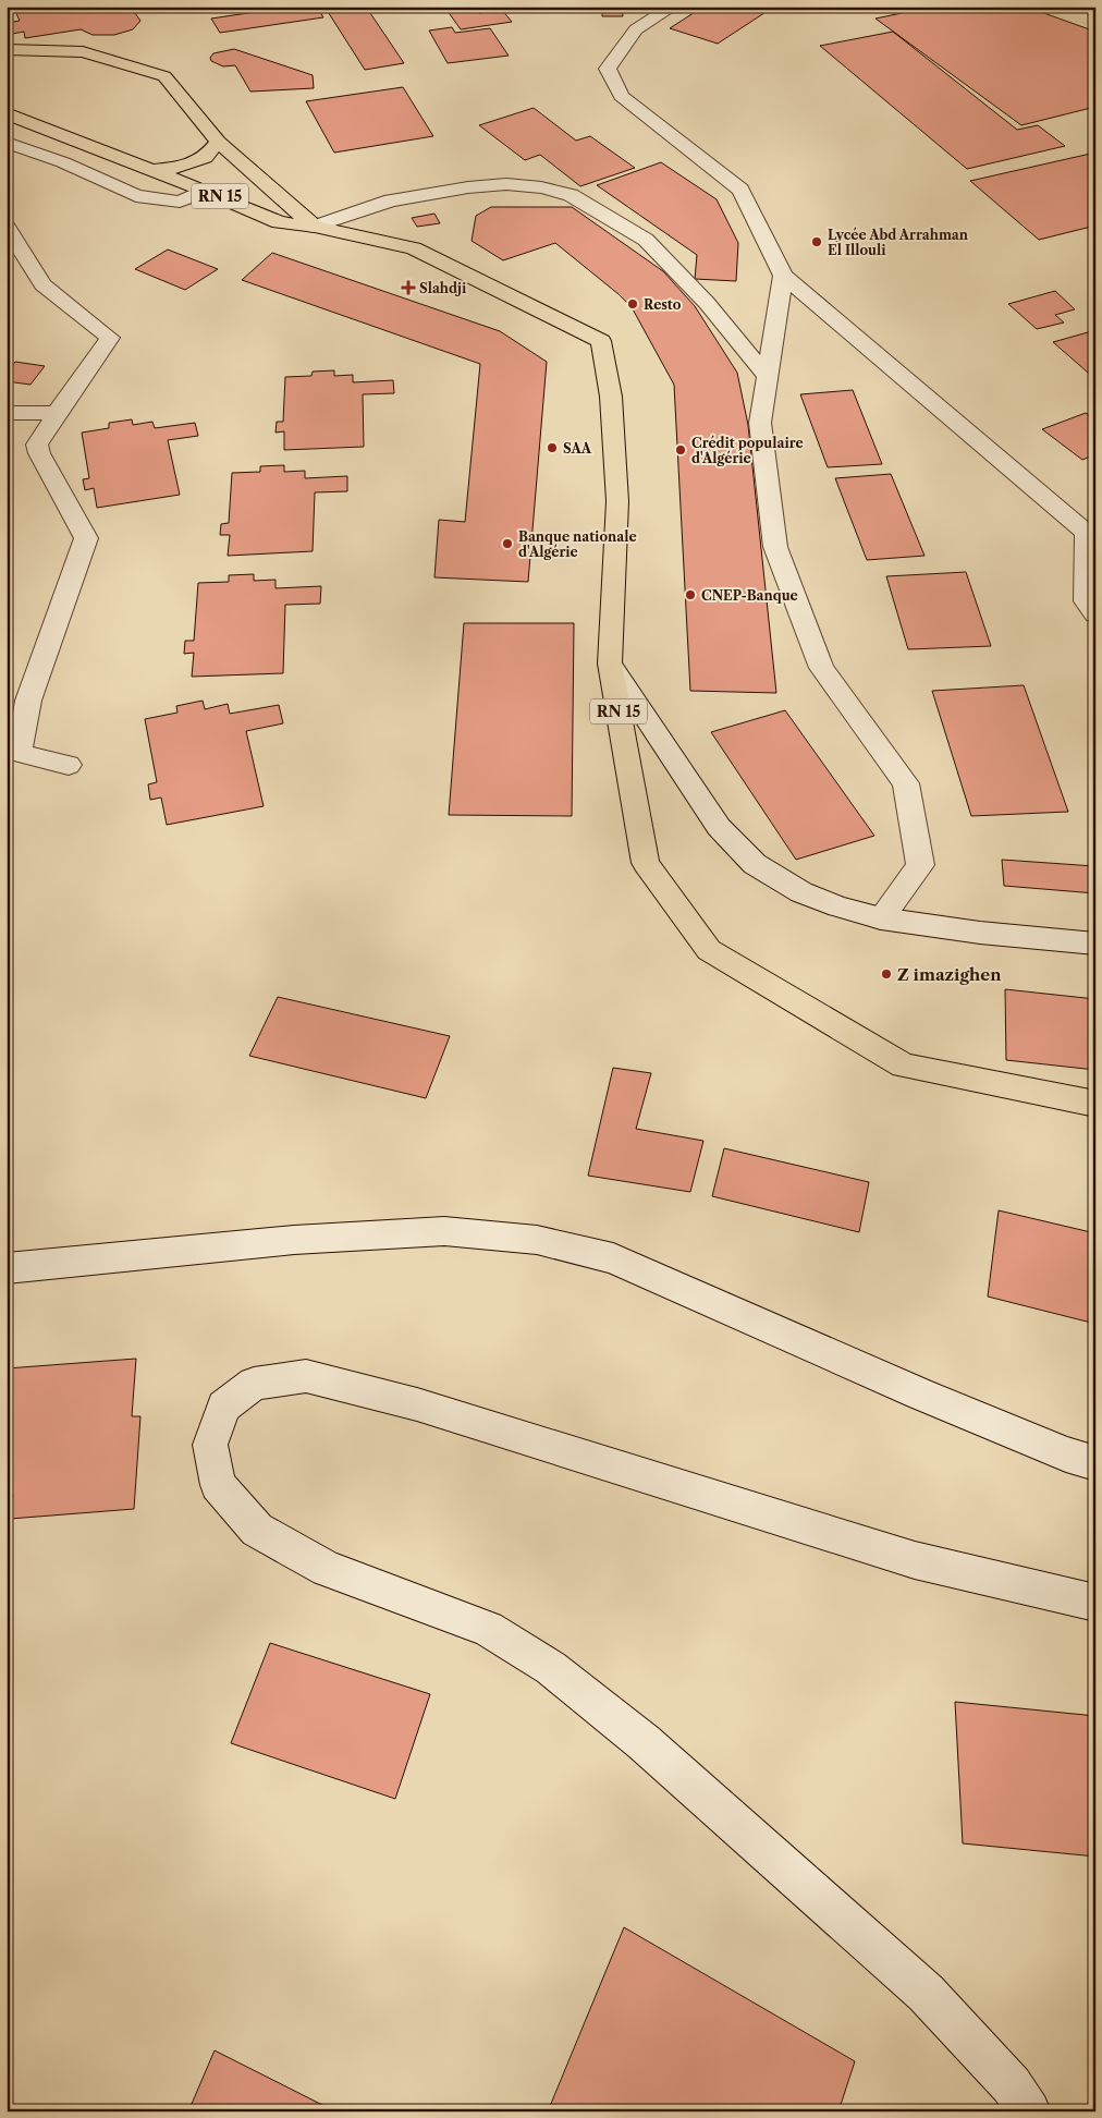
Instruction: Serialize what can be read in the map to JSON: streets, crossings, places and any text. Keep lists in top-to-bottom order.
{
  "streets": {
    "main road": ["RN 15"]
  },
  "places": {
    "other": [
      "Lycée Abd Arrahman El Illouli",
      "Resto",
      "SAA",
      "Crédit populaire d'Algérie",
      "Banque nationale d'Algérie",
      "CNEP-Banque",
      "Z imazighen"
    ],
    "health": ["Slahdji"]
  }
}
